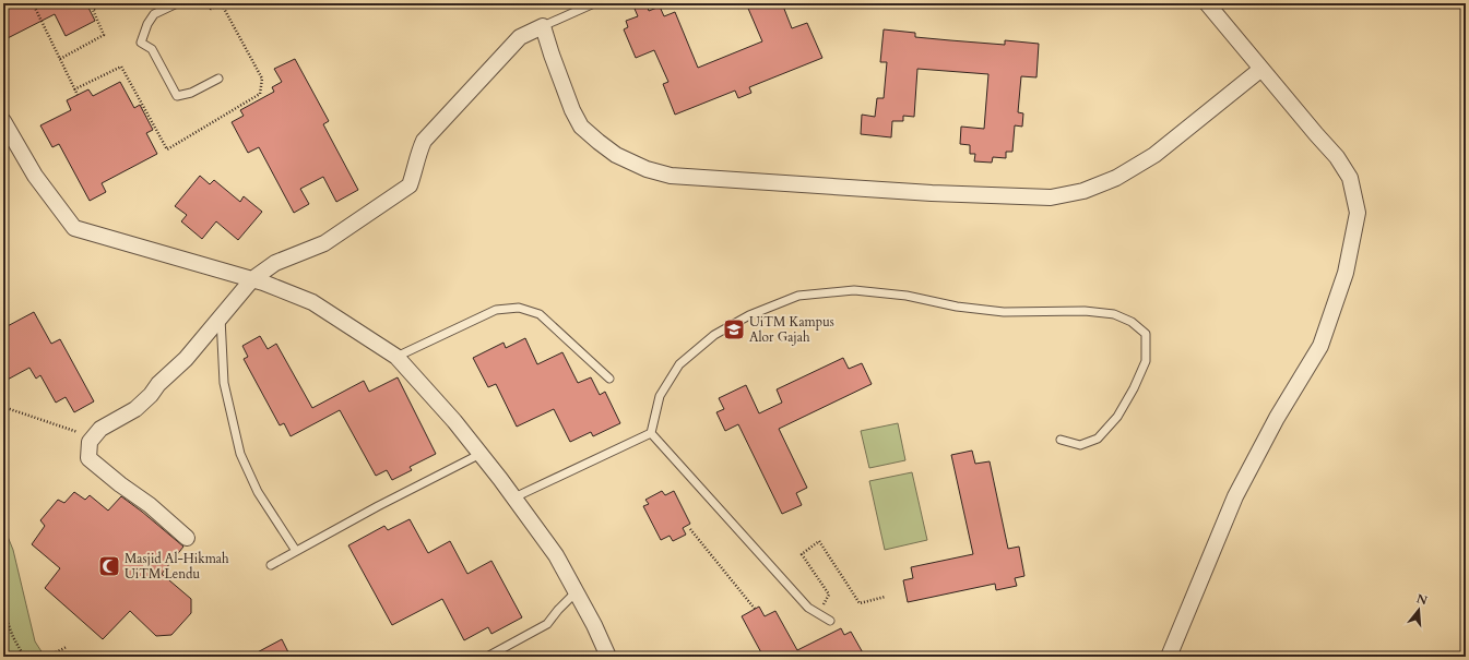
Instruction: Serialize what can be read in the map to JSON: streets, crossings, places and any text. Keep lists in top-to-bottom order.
{
  "places": {
    "school or university": ["UiTM Kampus Alor Gajah"],
    "mosque": ["Masjid Al-Hikmah UiTM Lendu"]
  },
  "north": "top"
}
